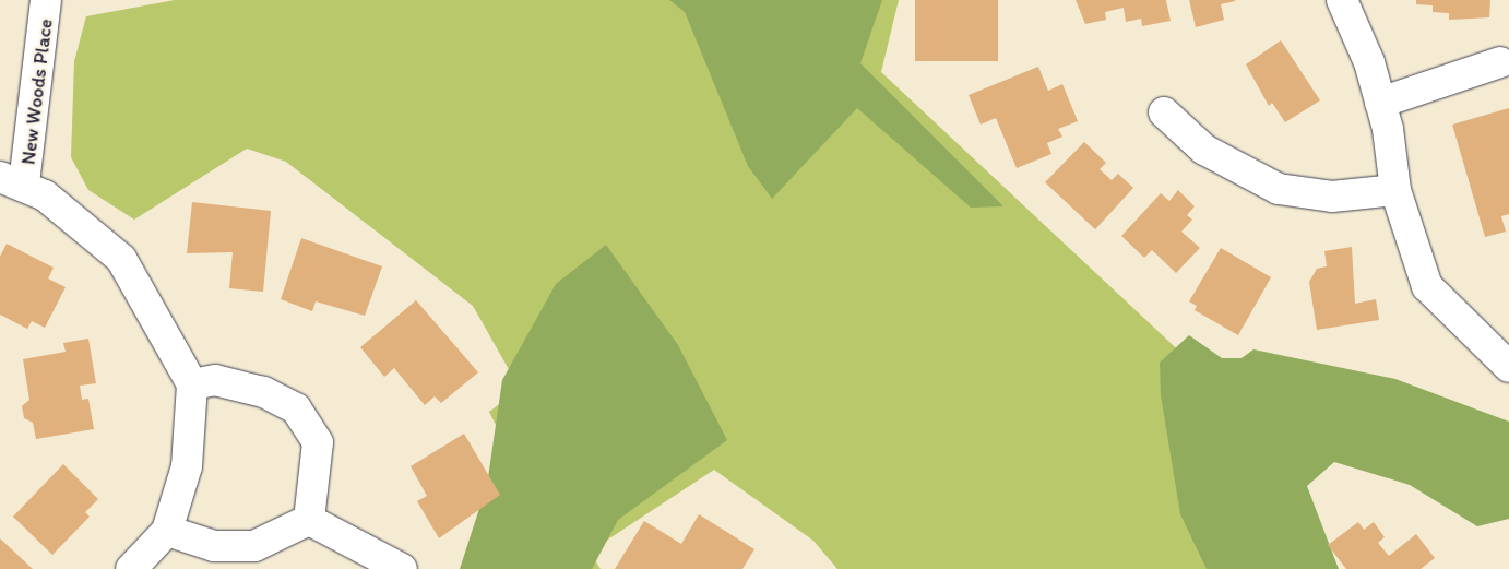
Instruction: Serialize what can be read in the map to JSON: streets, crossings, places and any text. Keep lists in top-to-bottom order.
{
  "streets": {
    "street": ["New Woods Place"]
  }
}
